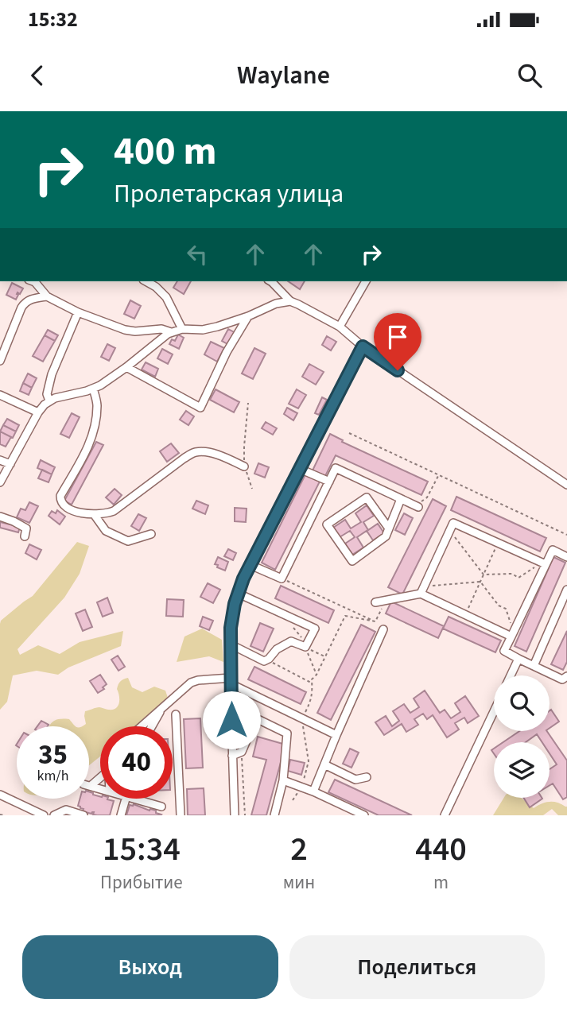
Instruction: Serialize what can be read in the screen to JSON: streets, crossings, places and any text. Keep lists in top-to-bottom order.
{
  "page": {
    "status": "15:32",
    "header": "Waylane",
    "turn": ["400 m", "Пролетарская улица"],
    "speed": "35 km/h",
    "limit": "40",
    "eta": [
      "15:34",
      "Прибытие",
      "2",
      "мин",
      "440",
      "m"
    ],
    "buttons": ["Выход", "Поделиться"]
  }
}
